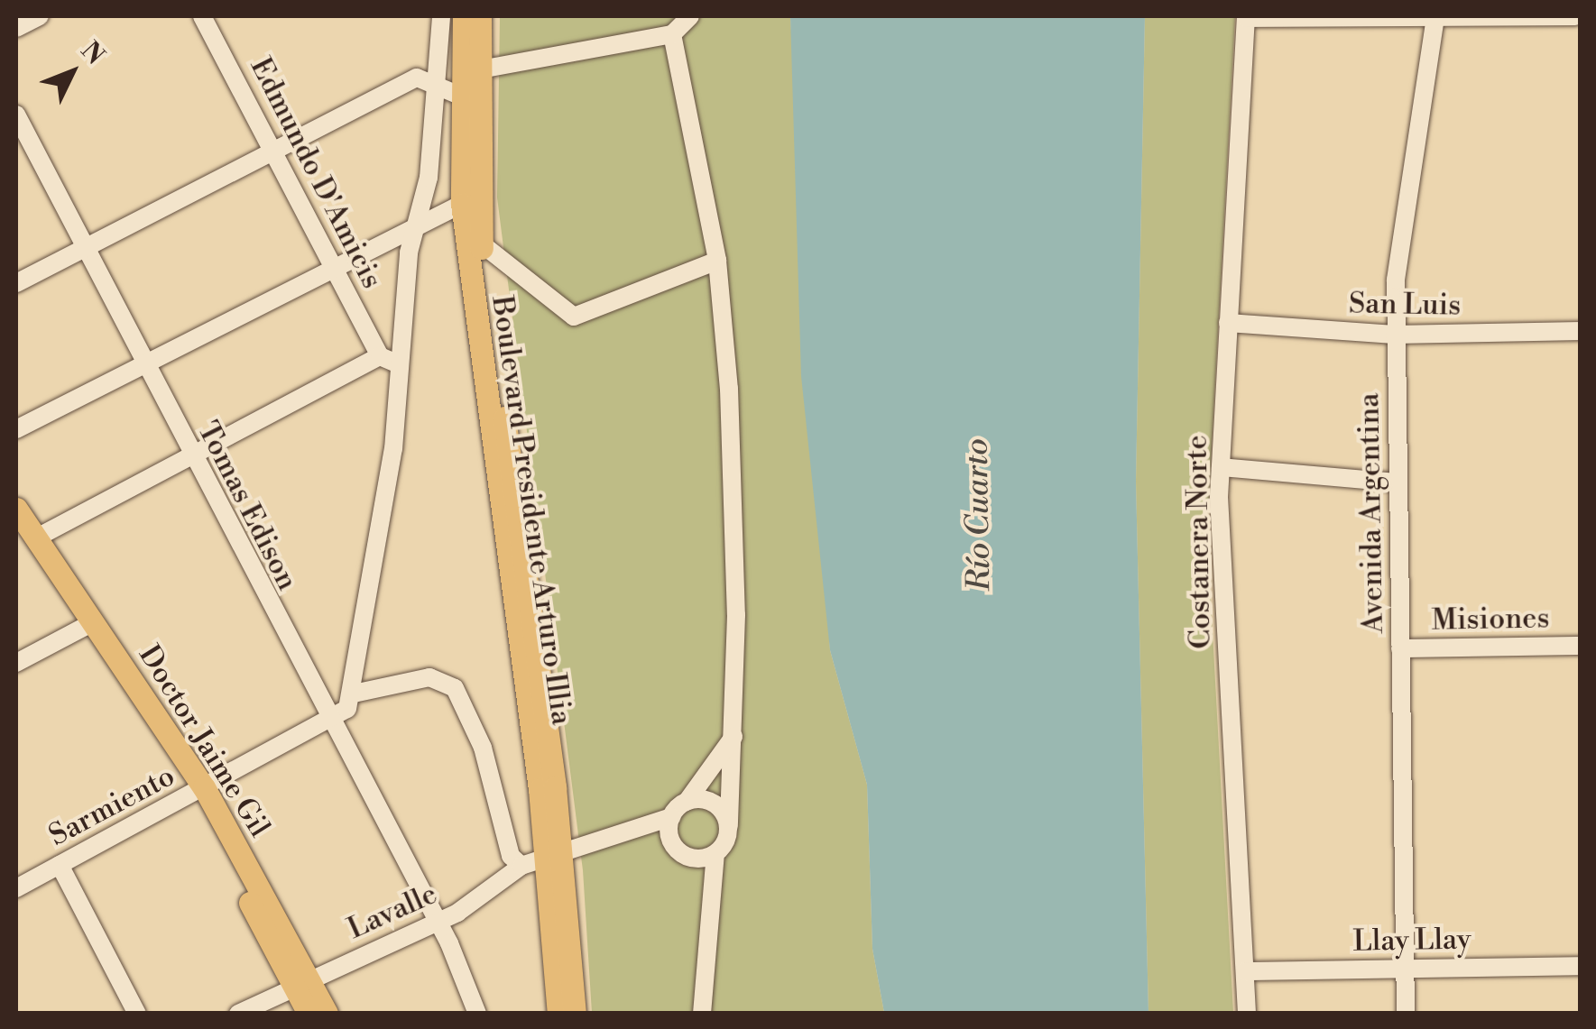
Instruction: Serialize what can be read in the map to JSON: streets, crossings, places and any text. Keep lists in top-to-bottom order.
{
  "streets": {
    "main road": ["Boulevard Presidente Arturo Illia", "Doctor Jaime Gil"],
    "street": [
      "Edmundo D'Amicis",
      "San Luis",
      "Tomas Edison",
      "Avenida Argentina",
      "Costanera Norte",
      "Misiones",
      "Sarmiento",
      "Lavalle",
      "Llay Llay"
    ]
  },
  "crossings": [
    ["San Luis", "Avenida Argentina"],
    ["San Luis", "Costanera Norte"],
    ["Tomas Edison", "Sarmiento"],
    ["Tomas Edison", "Lavalle"],
    ["Boulevard Presidente Arturo Illia", "Lavalle"],
    ["Avenida Argentina", "Misiones"],
    ["Avenida Argentina", "Llay Llay"],
    ["Costanera Norte", "Llay Llay"],
    ["Doctor Jaime Gil", "Sarmiento"],
    ["Doctor Jaime Gil", "Lavalle"]
  ],
  "water": ["Río Cuarto"],
  "north": "top right"
}
